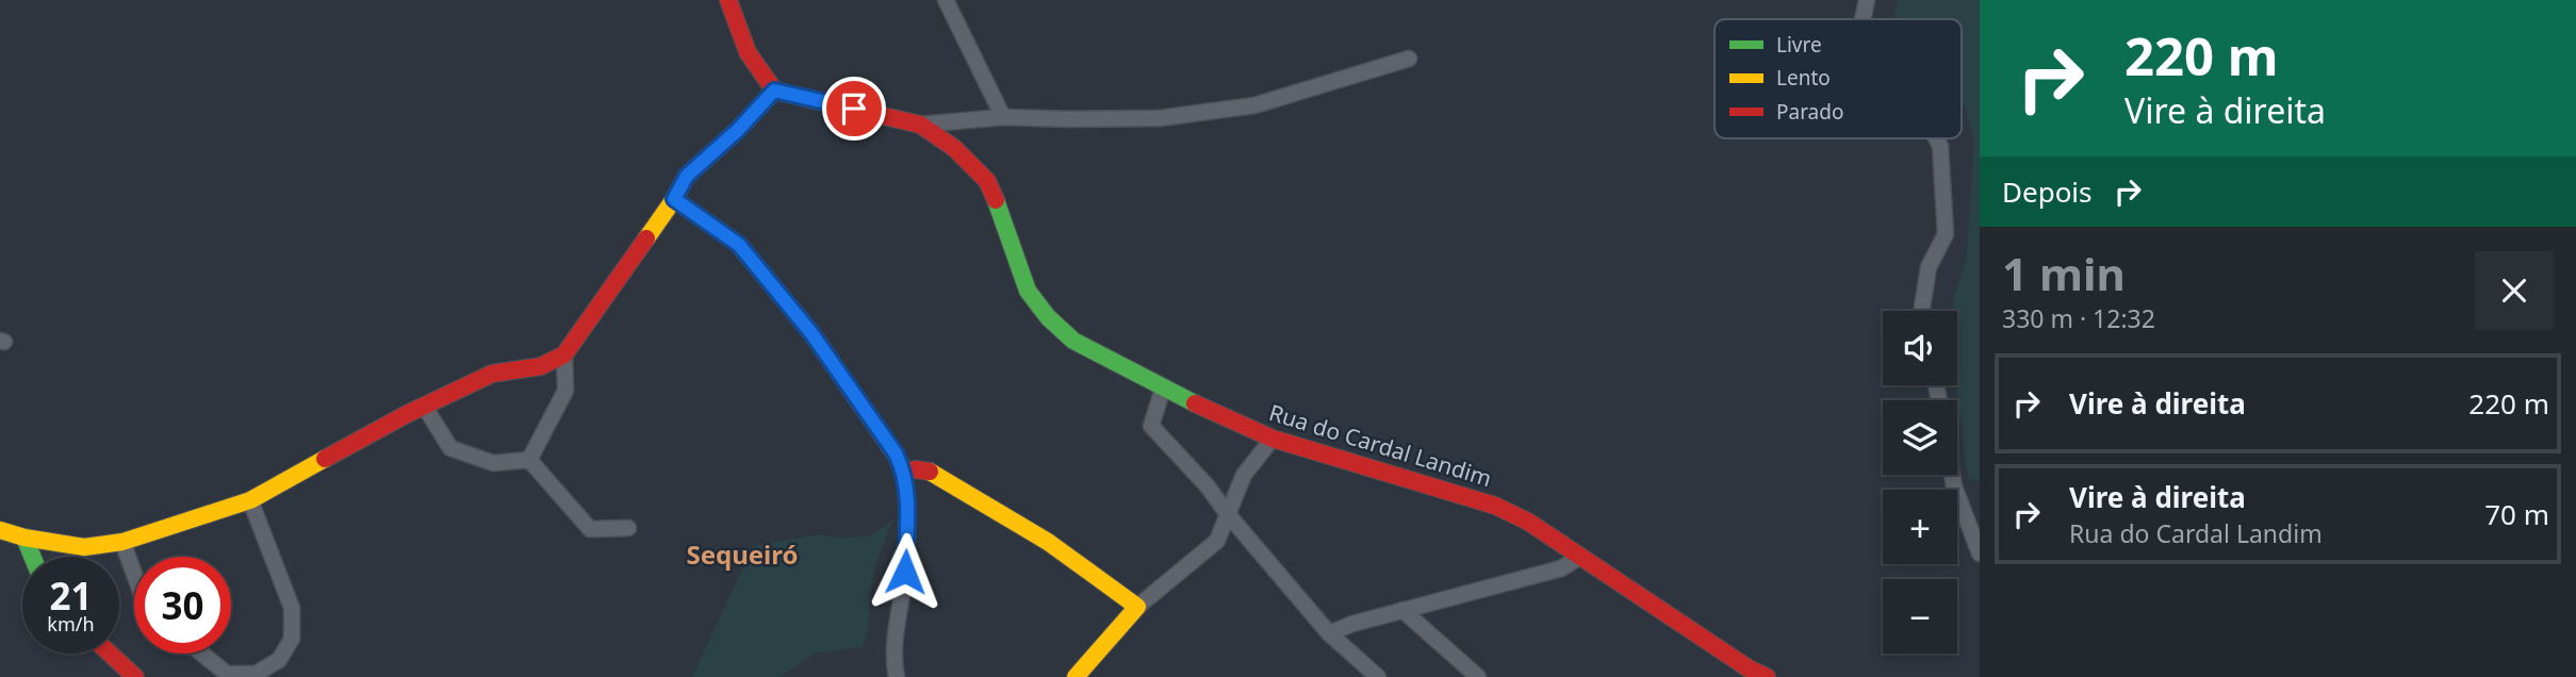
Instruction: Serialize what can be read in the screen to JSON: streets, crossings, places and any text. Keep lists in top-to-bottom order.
{
  "streets": {
    "street": ["Rua do Cardal Landim"]
  },
  "districts": ["Sequeiró"],
  "legend": ["Livre", "Lento", "Parado"],
  "page": {
    "turn": ["220 m", "Vire à direita"],
    "then": "Depois",
    "heading": ["1 min", "330 m · 12:32"],
    "map_buttons": ["+", "−"],
    "list": [
      {
        "name": "Vire à direita",
        "value": "220 m"
      },
      {
        "name": "Vire à direita",
        "note": "Rua do Cardal Landim",
        "value": "70 m"
      }
    ],
    "speed": "21 km/h",
    "limit": "30"
  }
}
